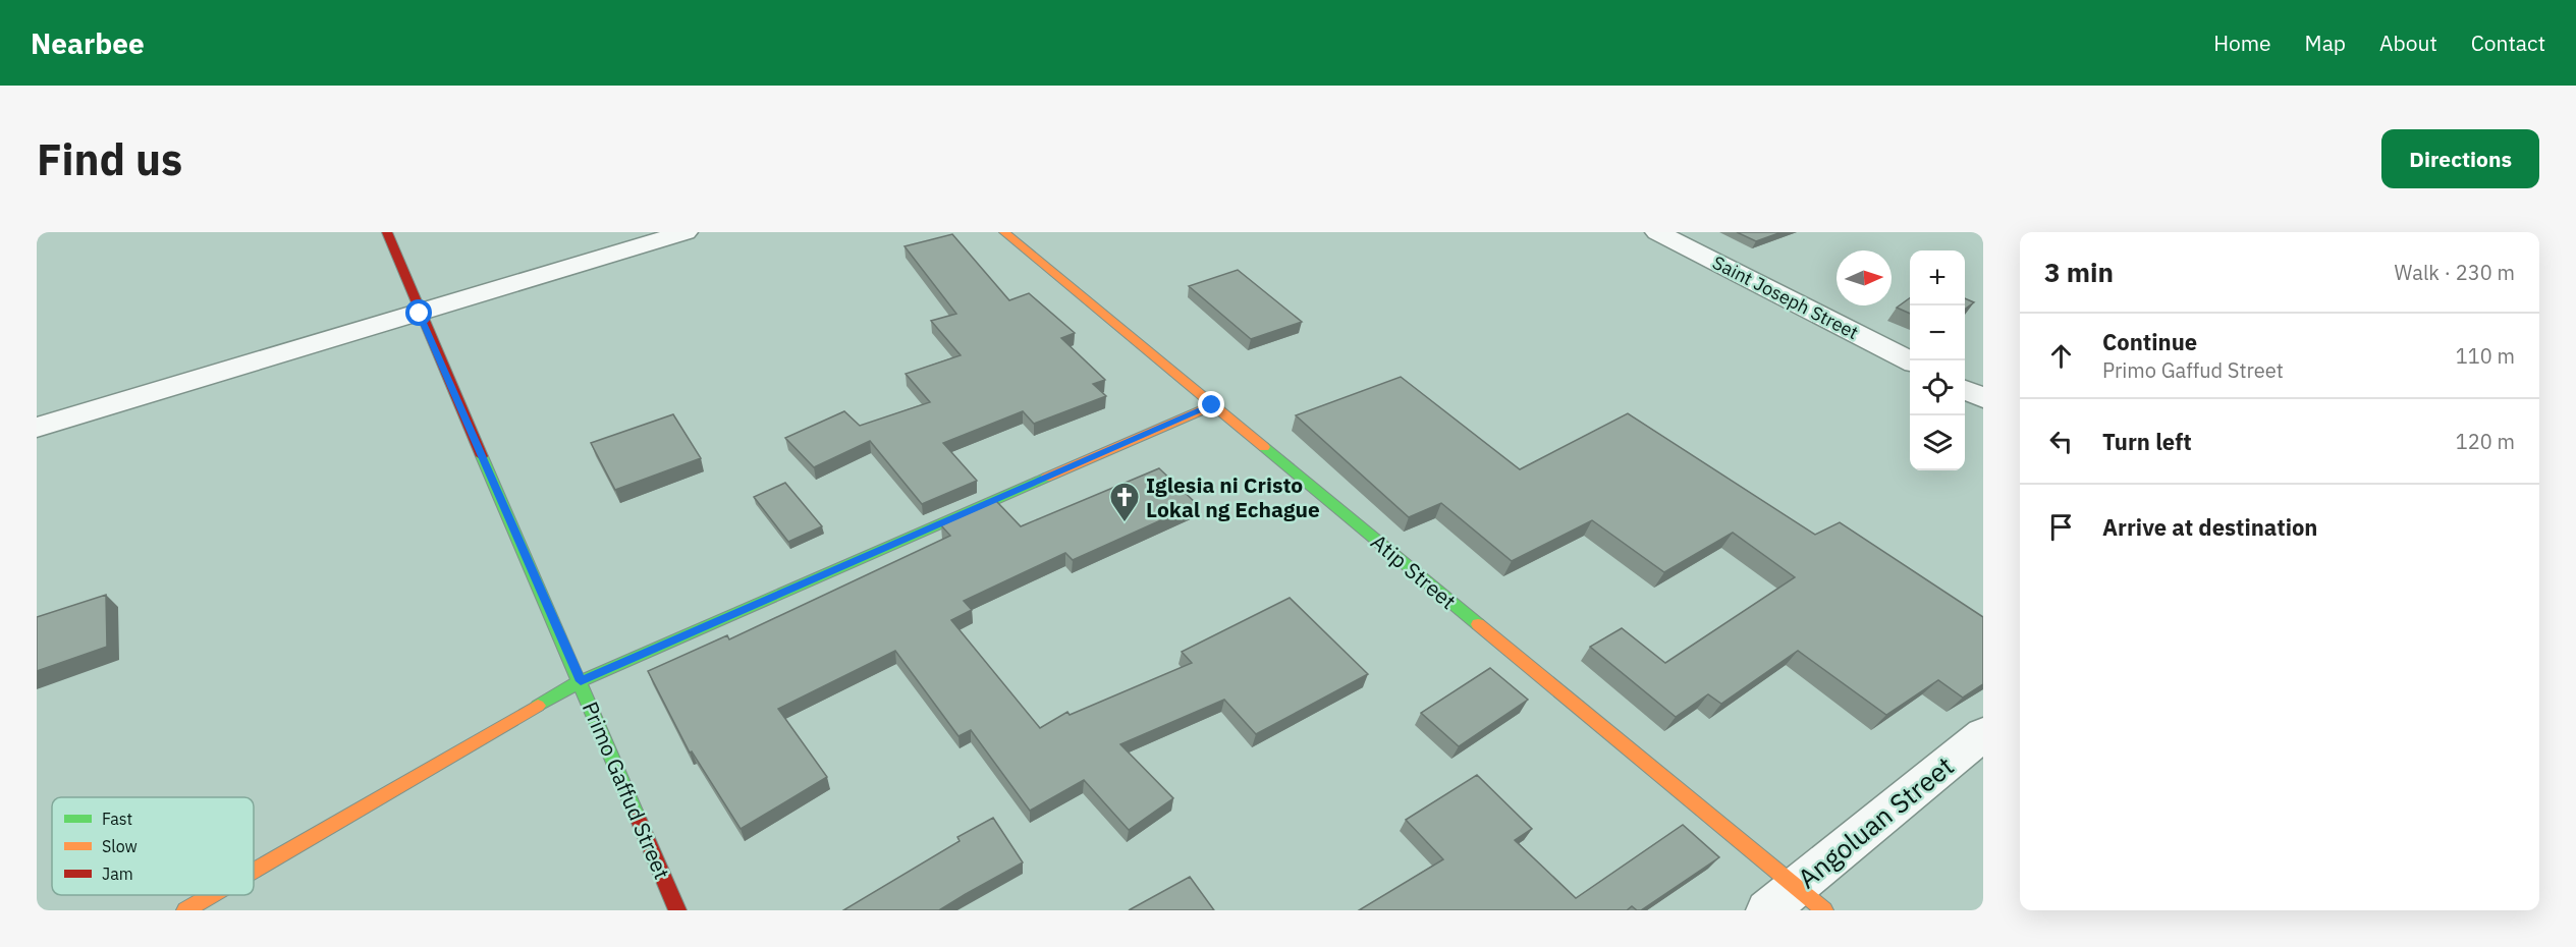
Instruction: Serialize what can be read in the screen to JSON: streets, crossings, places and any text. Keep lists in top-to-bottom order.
{
  "streets": {
    "street": [
      "Saint Joseph Street",
      "Atip Street",
      "Primo Gaffud Street",
      "Angoluan Street"
    ]
  },
  "crossings": [
    ["Atip Street", "Angoluan Street"]
  ],
  "places": {
    "church": ["Iglesia ni Cristo Lokal ng Echague"]
  },
  "legend": ["Fast", "Slow", "Jam"],
  "north": "right",
  "page": {
    "header": "Nearbee",
    "nav": [
      "Home",
      "Map",
      "About",
      "Contact"
    ],
    "buttons": "Directions",
    "title": "Find us",
    "heading": ["3 min", "Walk · 230 m"],
    "map_buttons": ["+", "−"],
    "list": [
      ["Continue", "Primo Gaffud Street", "110 m"],
      ["Turn left", "120 m"],
      "Arrive at destination"
    ]
  }
}
